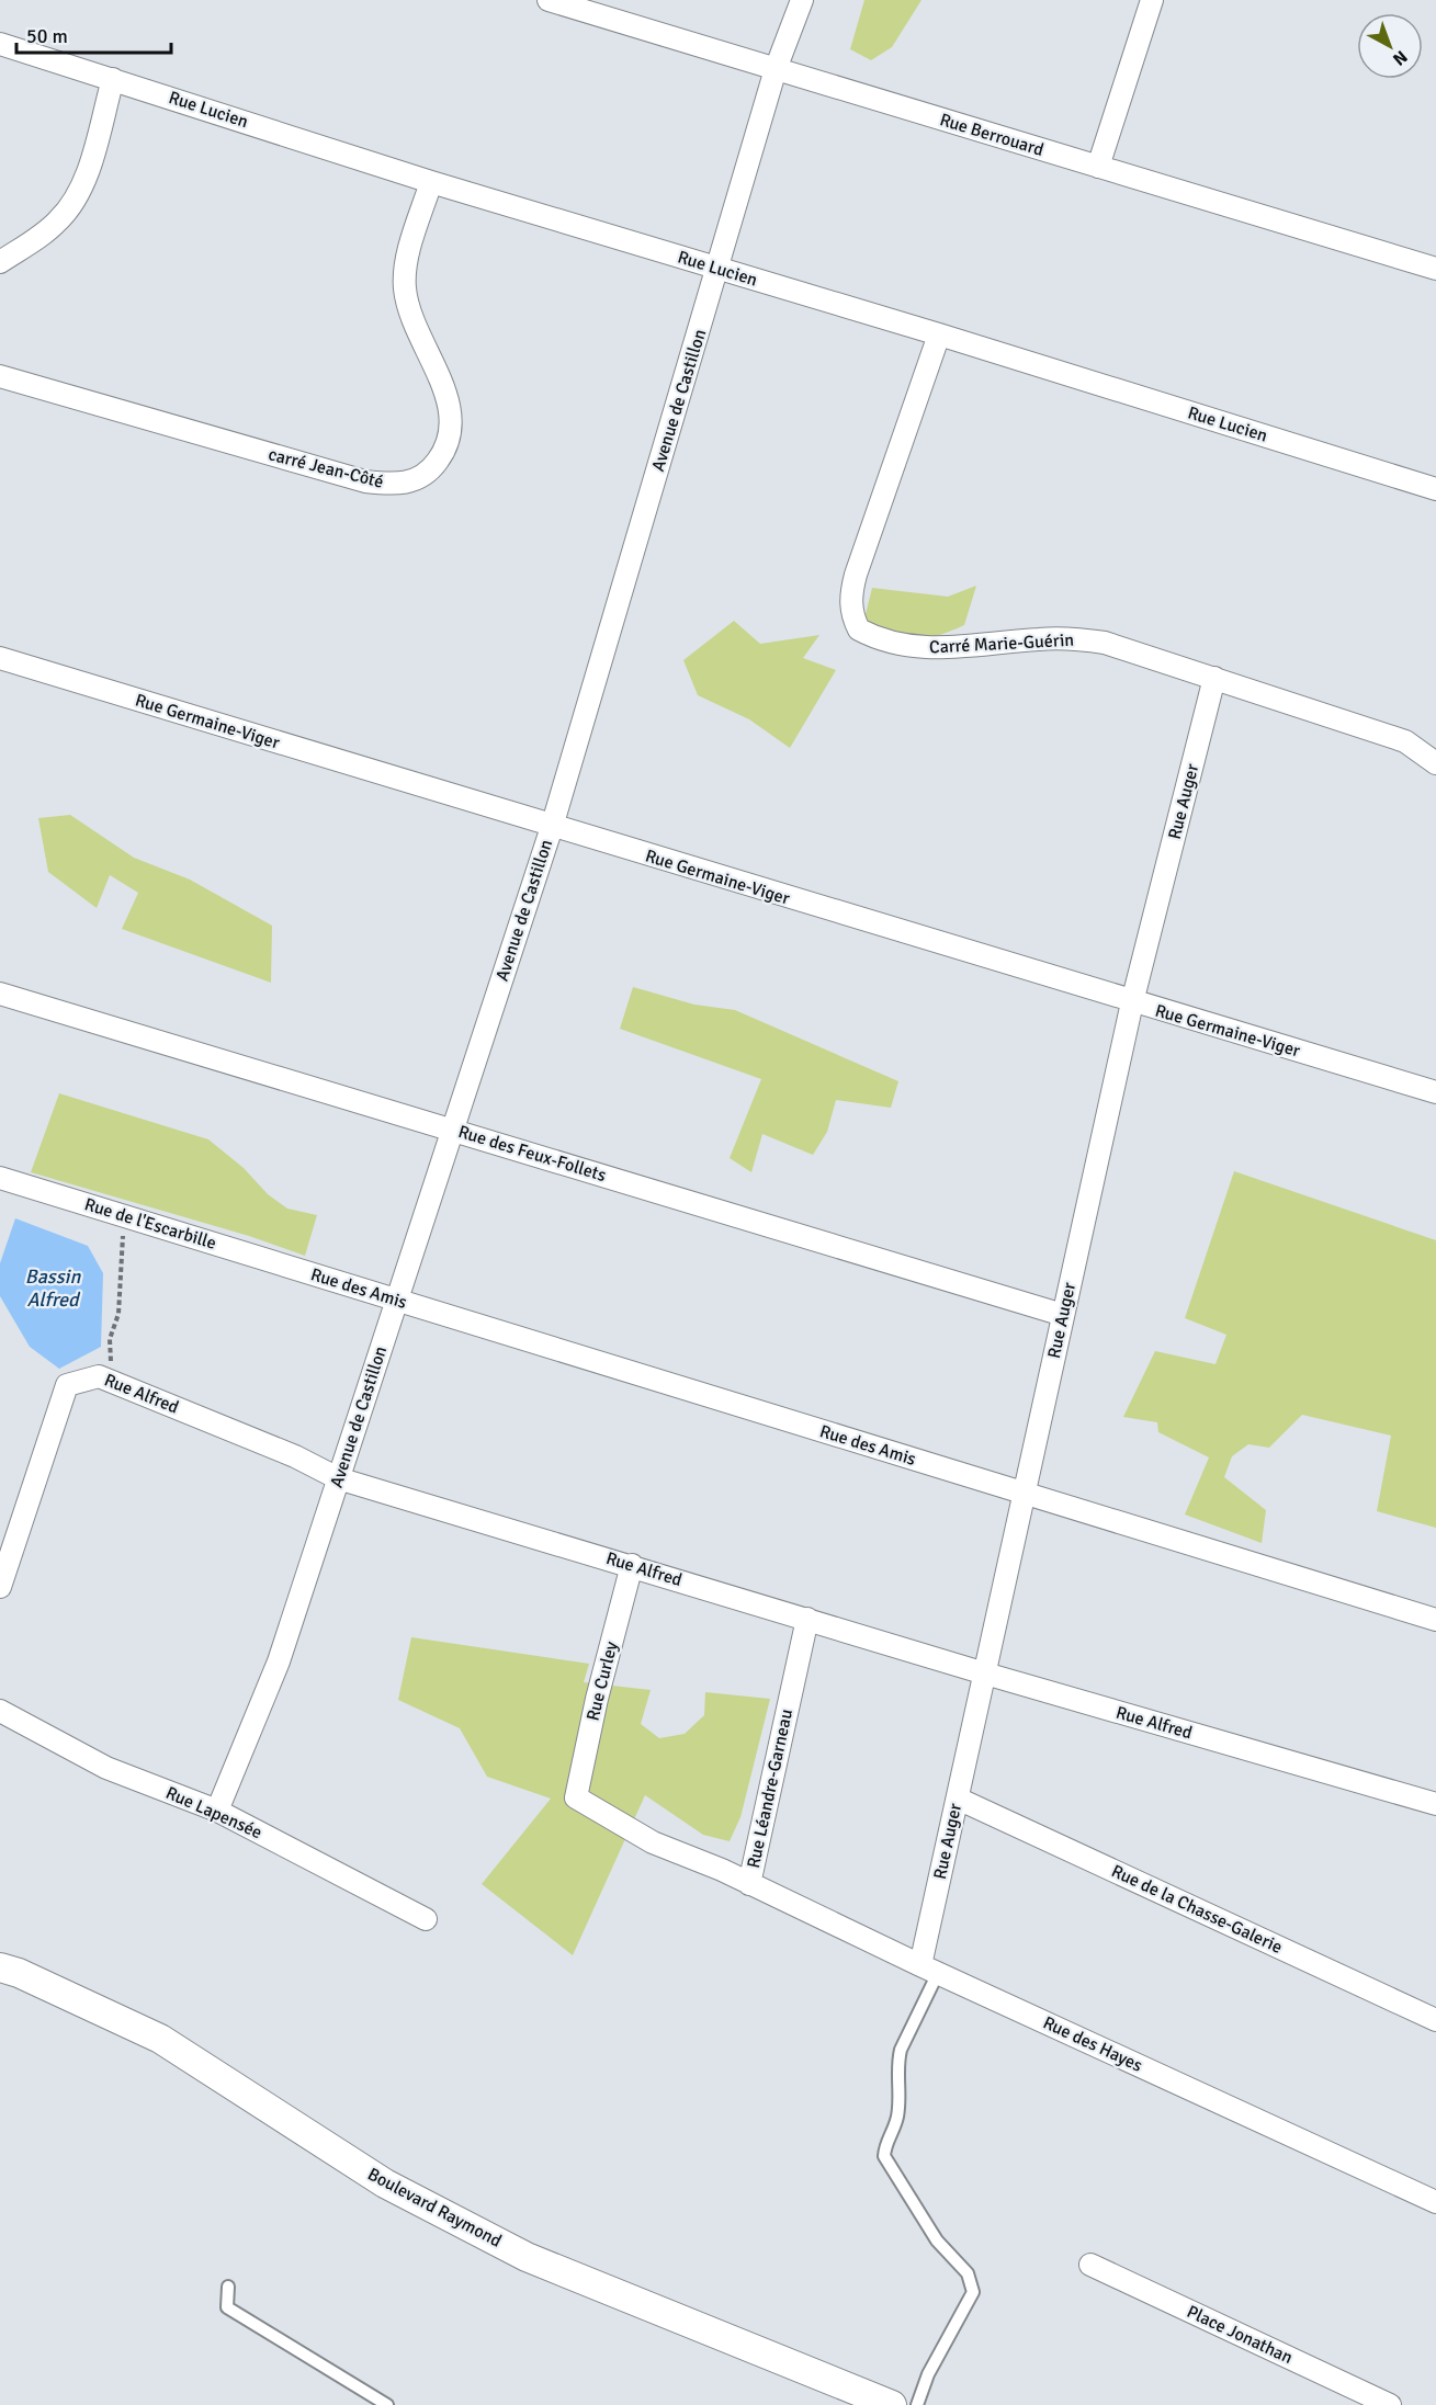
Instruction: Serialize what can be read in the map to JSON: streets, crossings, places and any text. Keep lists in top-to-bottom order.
{
  "streets": {
    "street": [
      "Rue Lucien",
      "Rue Berrouard",
      "Avenue de Castillon",
      "carré Jean-Côté",
      "Carré Marie-Guérin",
      "Rue Germaine-Viger",
      "Rue Auger",
      "Rue des Feux-Follets",
      "Rue de l'Escarbille",
      "Rue des Amis",
      "Rue Alfred",
      "Rue Curley",
      "Rue Léandre-Garneau",
      "Rue Lapensée",
      "Rue de la Chasse-Galerie",
      "Rue des Hayes",
      "Boulevard Raymond",
      "Place Jonathan"
    ]
  },
  "crossings": [
    ["Rue Lucien", "Avenue de Castillon"],
    ["Rue Lucien", "carré Jean-Côté"],
    ["Rue Lucien", "Carré Marie-Guérin"],
    ["Rue Berrouard", "Avenue de Castillon"],
    ["Avenue de Castillon", "Rue Germaine-Viger"],
    ["Avenue de Castillon", "Rue des Feux-Follets"],
    ["Avenue de Castillon", "Rue des Amis"],
    ["Avenue de Castillon", "Rue Alfred"],
    ["Avenue de Castillon", "Rue Lapensée"],
    ["Carré Marie-Guérin", "Rue Auger"],
    ["Rue Germaine-Viger", "Rue Auger"],
    ["Rue Auger", "Rue des Feux-Follets"],
    ["Rue Auger", "Rue des Amis"],
    ["Rue Auger", "Rue Alfred"],
    ["Rue Auger", "Rue de la Chasse-Galerie"],
    ["Rue Auger", "Rue des Hayes"],
    ["Rue de l'Escarbille", "Rue des Amis"],
    ["Rue Alfred", "Rue Curley"],
    ["Rue Alfred", "Rue Léandre-Garneau"],
    ["Rue Curley", "Rue Léandre-Garneau"],
    ["Rue Léandre-Garneau", "Rue des Hayes"]
  ],
  "water": ["Bassin Alfred"],
  "scale_bar": "50 m",
  "north": "bottom right"
}
